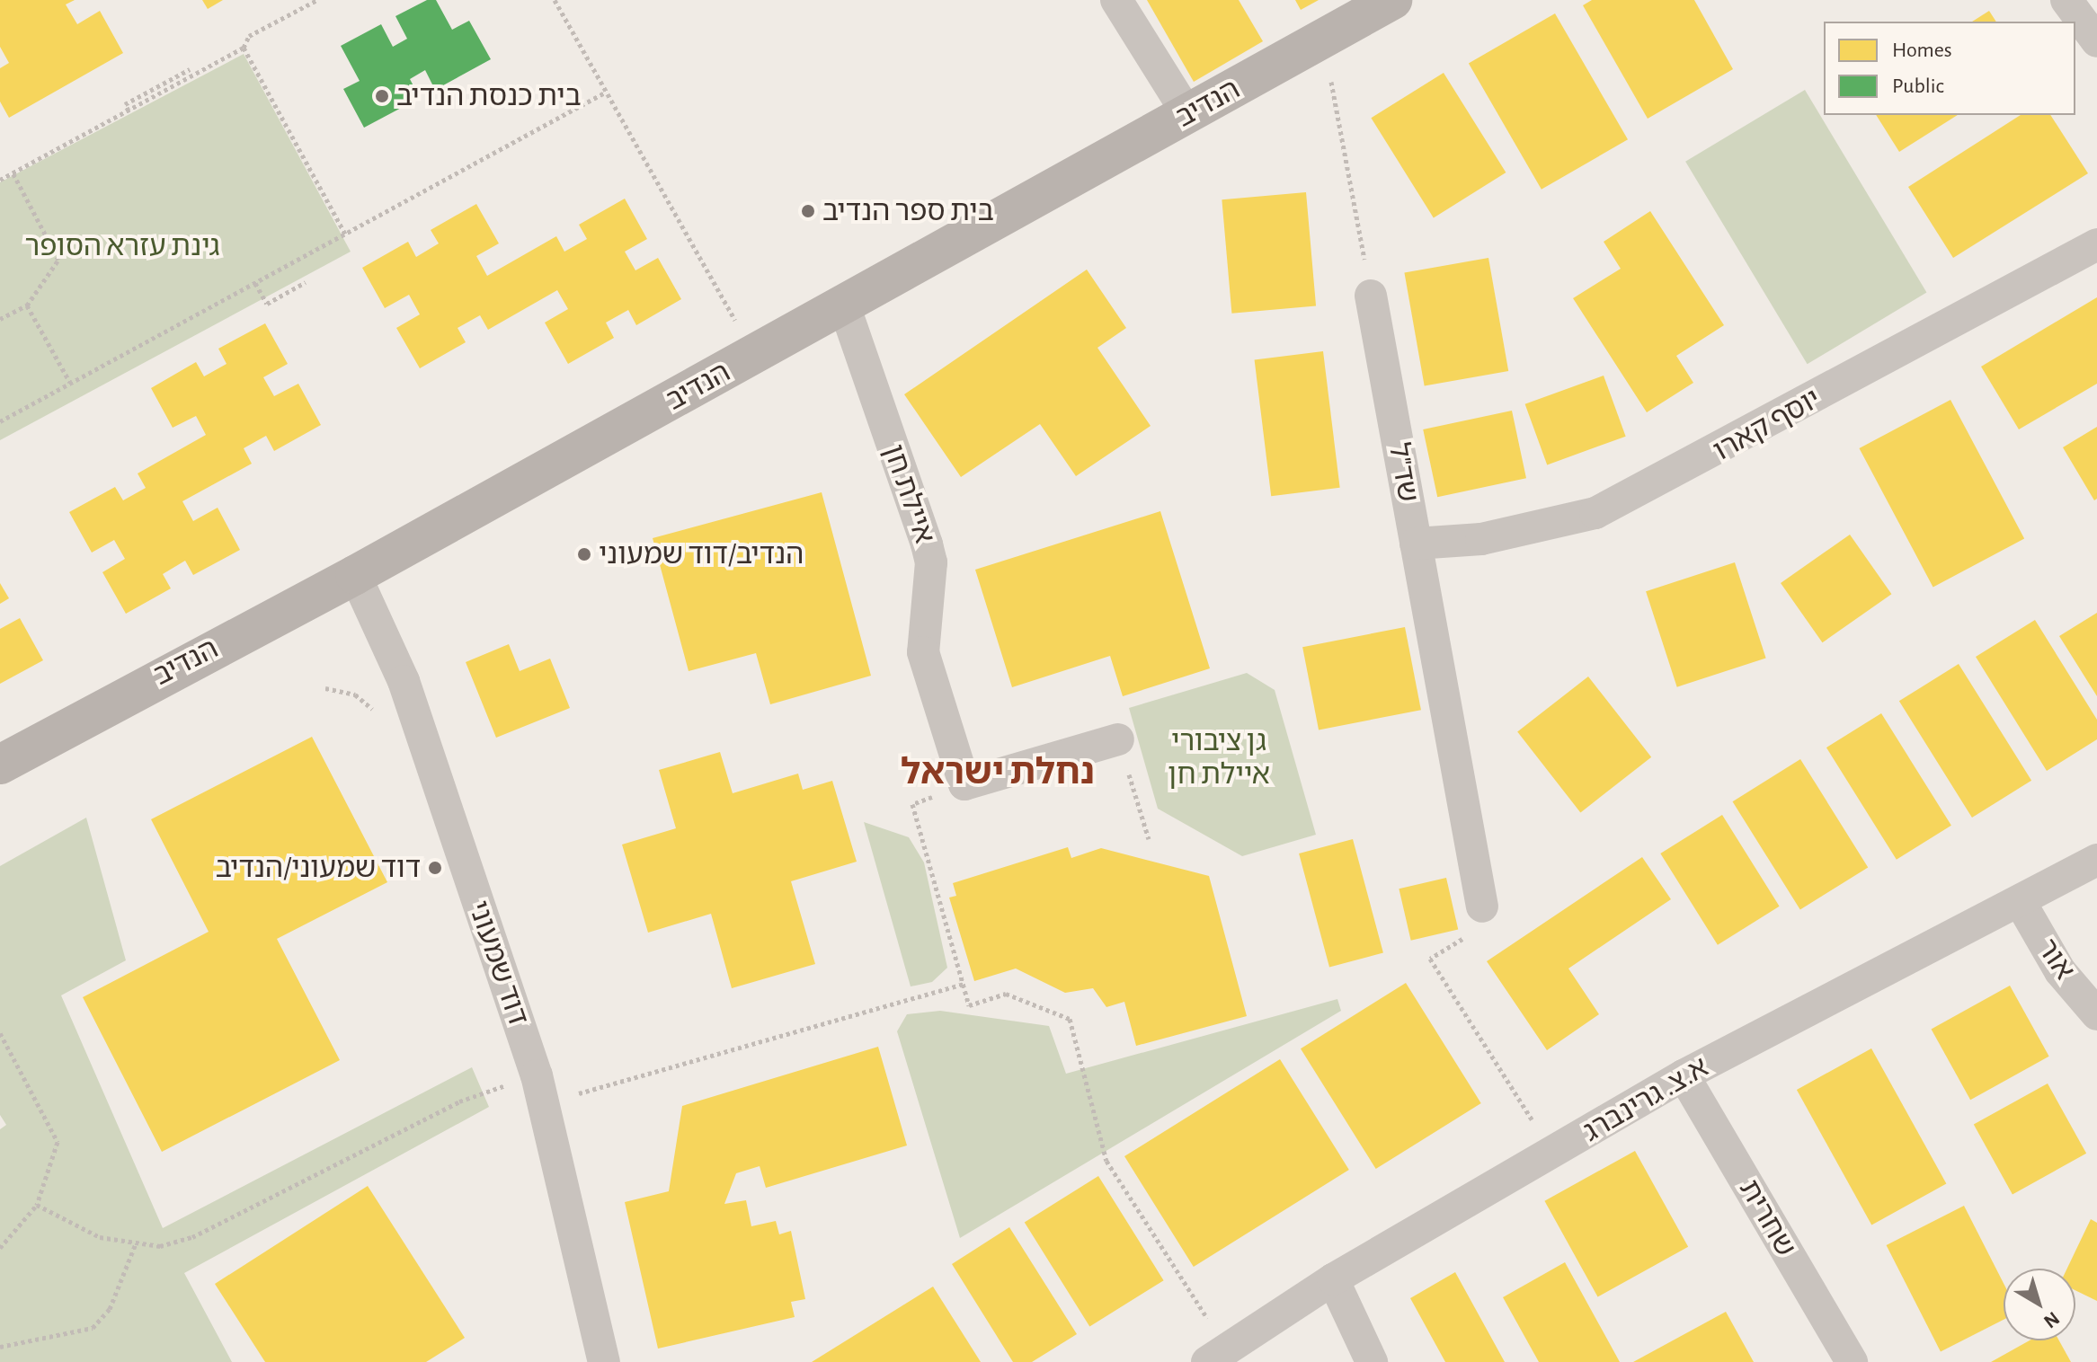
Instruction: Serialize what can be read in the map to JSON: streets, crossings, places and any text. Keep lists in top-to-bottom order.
{
  "streets": {
    "street": [
      "הנדיב",
      "יוסף קארו",
      "שד\"ל",
      "איילת חן",
      "אור",
      "דוד שמעוני",
      "א.צ. גרינברג",
      "שחרית"
    ]
  },
  "crossings": [
    ["הנדיב", "איילת חן"],
    ["הנדיב", "דוד שמעוני"],
    ["יוסף קארו", "שד\"ל"],
    ["אור", "א.צ. גרינברג"],
    ["א.צ. גרינברג", "שחרית"]
  ],
  "districts": ["נחלת ישראל"],
  "parks": ["גינת עזרא הסופר", "גן ציבורי איילת חן"],
  "places": [
    "בית כנסת הנדיב",
    "בית ספר הנדיב",
    "הנדיב/דוד שמעוני",
    "דוד שמעוני/הנדיב"
  ],
  "legend": ["Homes", "Public"],
  "north": "bottom right"
}
